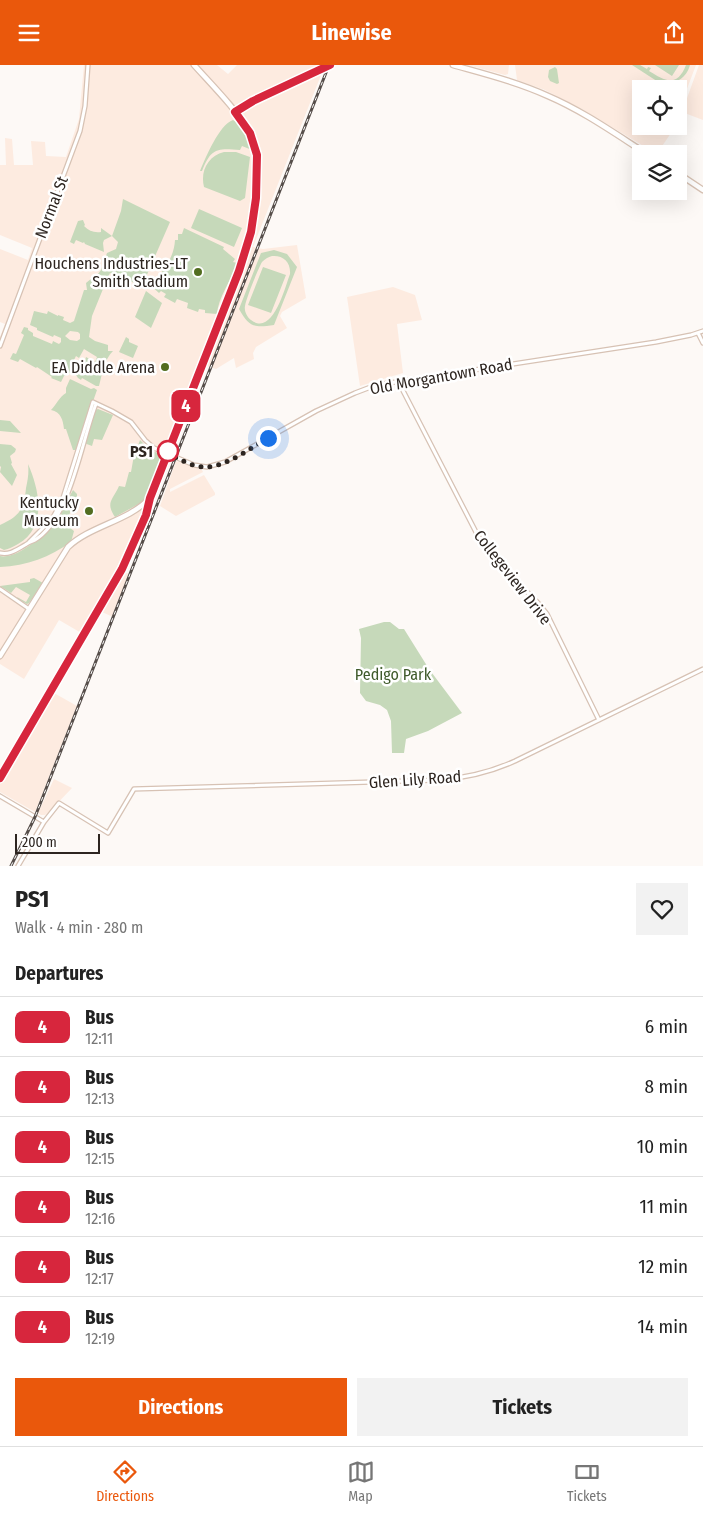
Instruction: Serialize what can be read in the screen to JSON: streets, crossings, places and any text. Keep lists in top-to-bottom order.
{
  "streets": {
    "street": [
      "Normal St",
      "Old Morgantown Road",
      "Collegeview Drive",
      "Glen Lily Road"
    ]
  },
  "crossings": [
    ["Old Morgantown Road", "Collegeview Drive"],
    ["Collegeview Drive", "Glen Lily Road"]
  ],
  "parks": ["Pedigo Park"],
  "places": [
    "Houchens Industries-LT Smith Stadium",
    "EA Diddle Arena",
    "PS1",
    "Kentucky Museum"
  ],
  "lines": ["bus line 4"],
  "scale_bar": "200 m",
  "page": {
    "header": "Linewise",
    "on_map": "4",
    "scale": "200 m",
    "heading": [
      ["PS1", "Walk · 4 min · 280 m"],
      "Departures"
    ],
    "list": [
      {
        "mark": "4",
        "name": "Bus",
        "note": "12:11",
        "value": "6 min"
      },
      {
        "mark": "4",
        "name": "Bus",
        "note": "12:13",
        "value": "8 min"
      },
      {
        "mark": "4",
        "name": "Bus",
        "note": "12:15",
        "value": "10 min"
      },
      {
        "mark": "4",
        "name": "Bus",
        "note": "12:16",
        "value": "11 min"
      },
      {
        "mark": "4",
        "name": "Bus",
        "note": "12:17",
        "value": "12 min"
      },
      {
        "mark": "4",
        "name": "Bus",
        "note": "12:19",
        "value": "14 min"
      }
    ],
    "buttons": ["Directions", "Tickets"],
    "tabs": ["Directions", "Map", "Tickets"]
  }
}
